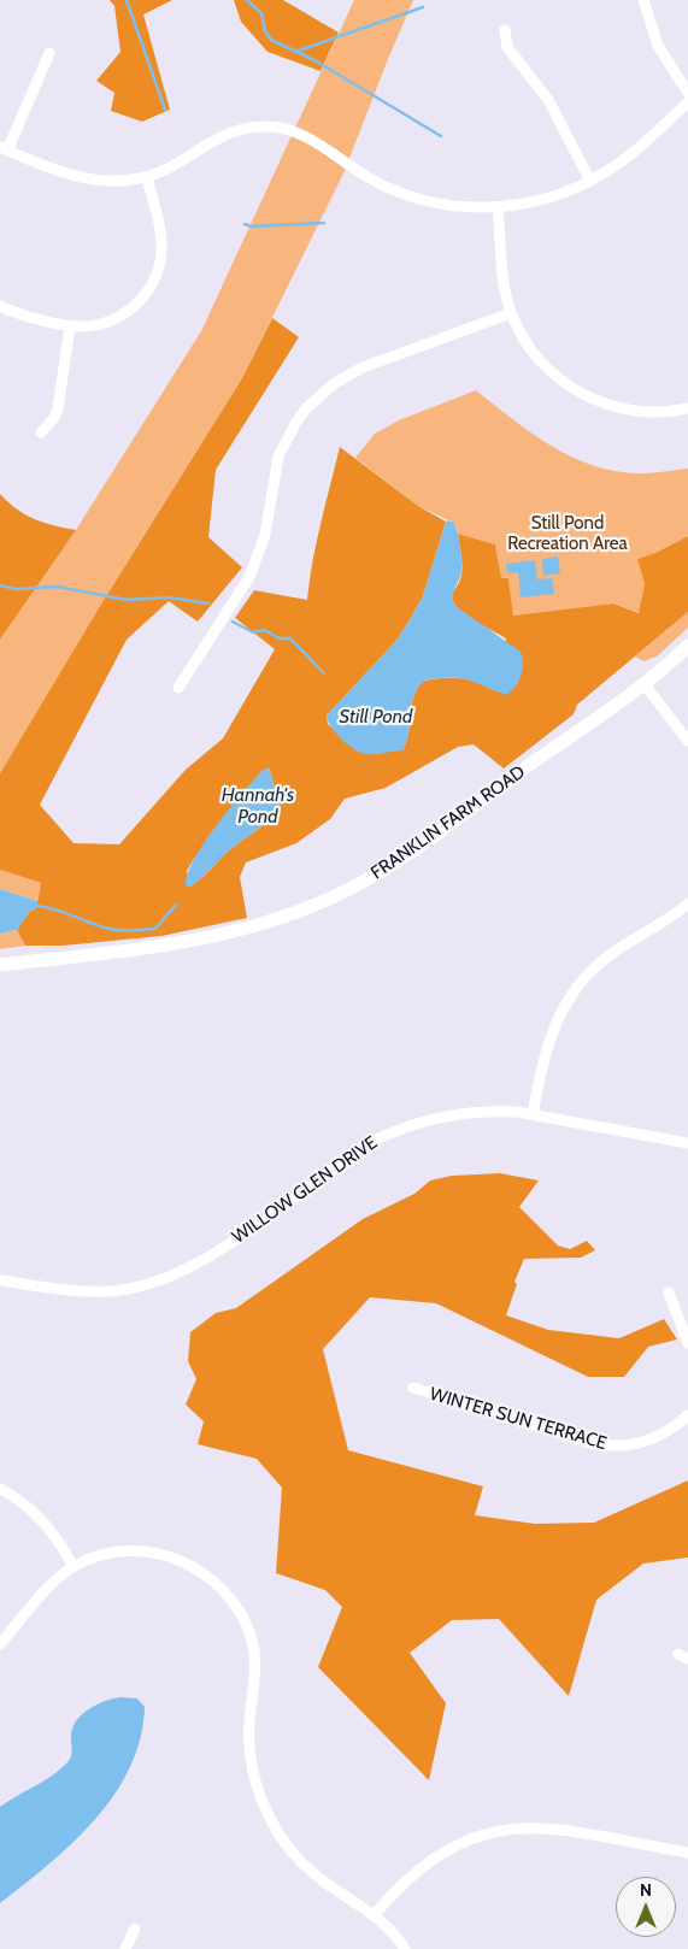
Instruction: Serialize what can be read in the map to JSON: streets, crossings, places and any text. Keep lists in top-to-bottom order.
{
  "streets": {
    "street": ["FRANKLIN FARM ROAD", "WILLOW GLEN DRIVE", "WINTER SUN TERRACE"]
  },
  "water": ["Still Pond", "Hannah's Pond"],
  "parks": ["Still Pond Recreation Area"],
  "north": "top"
}
